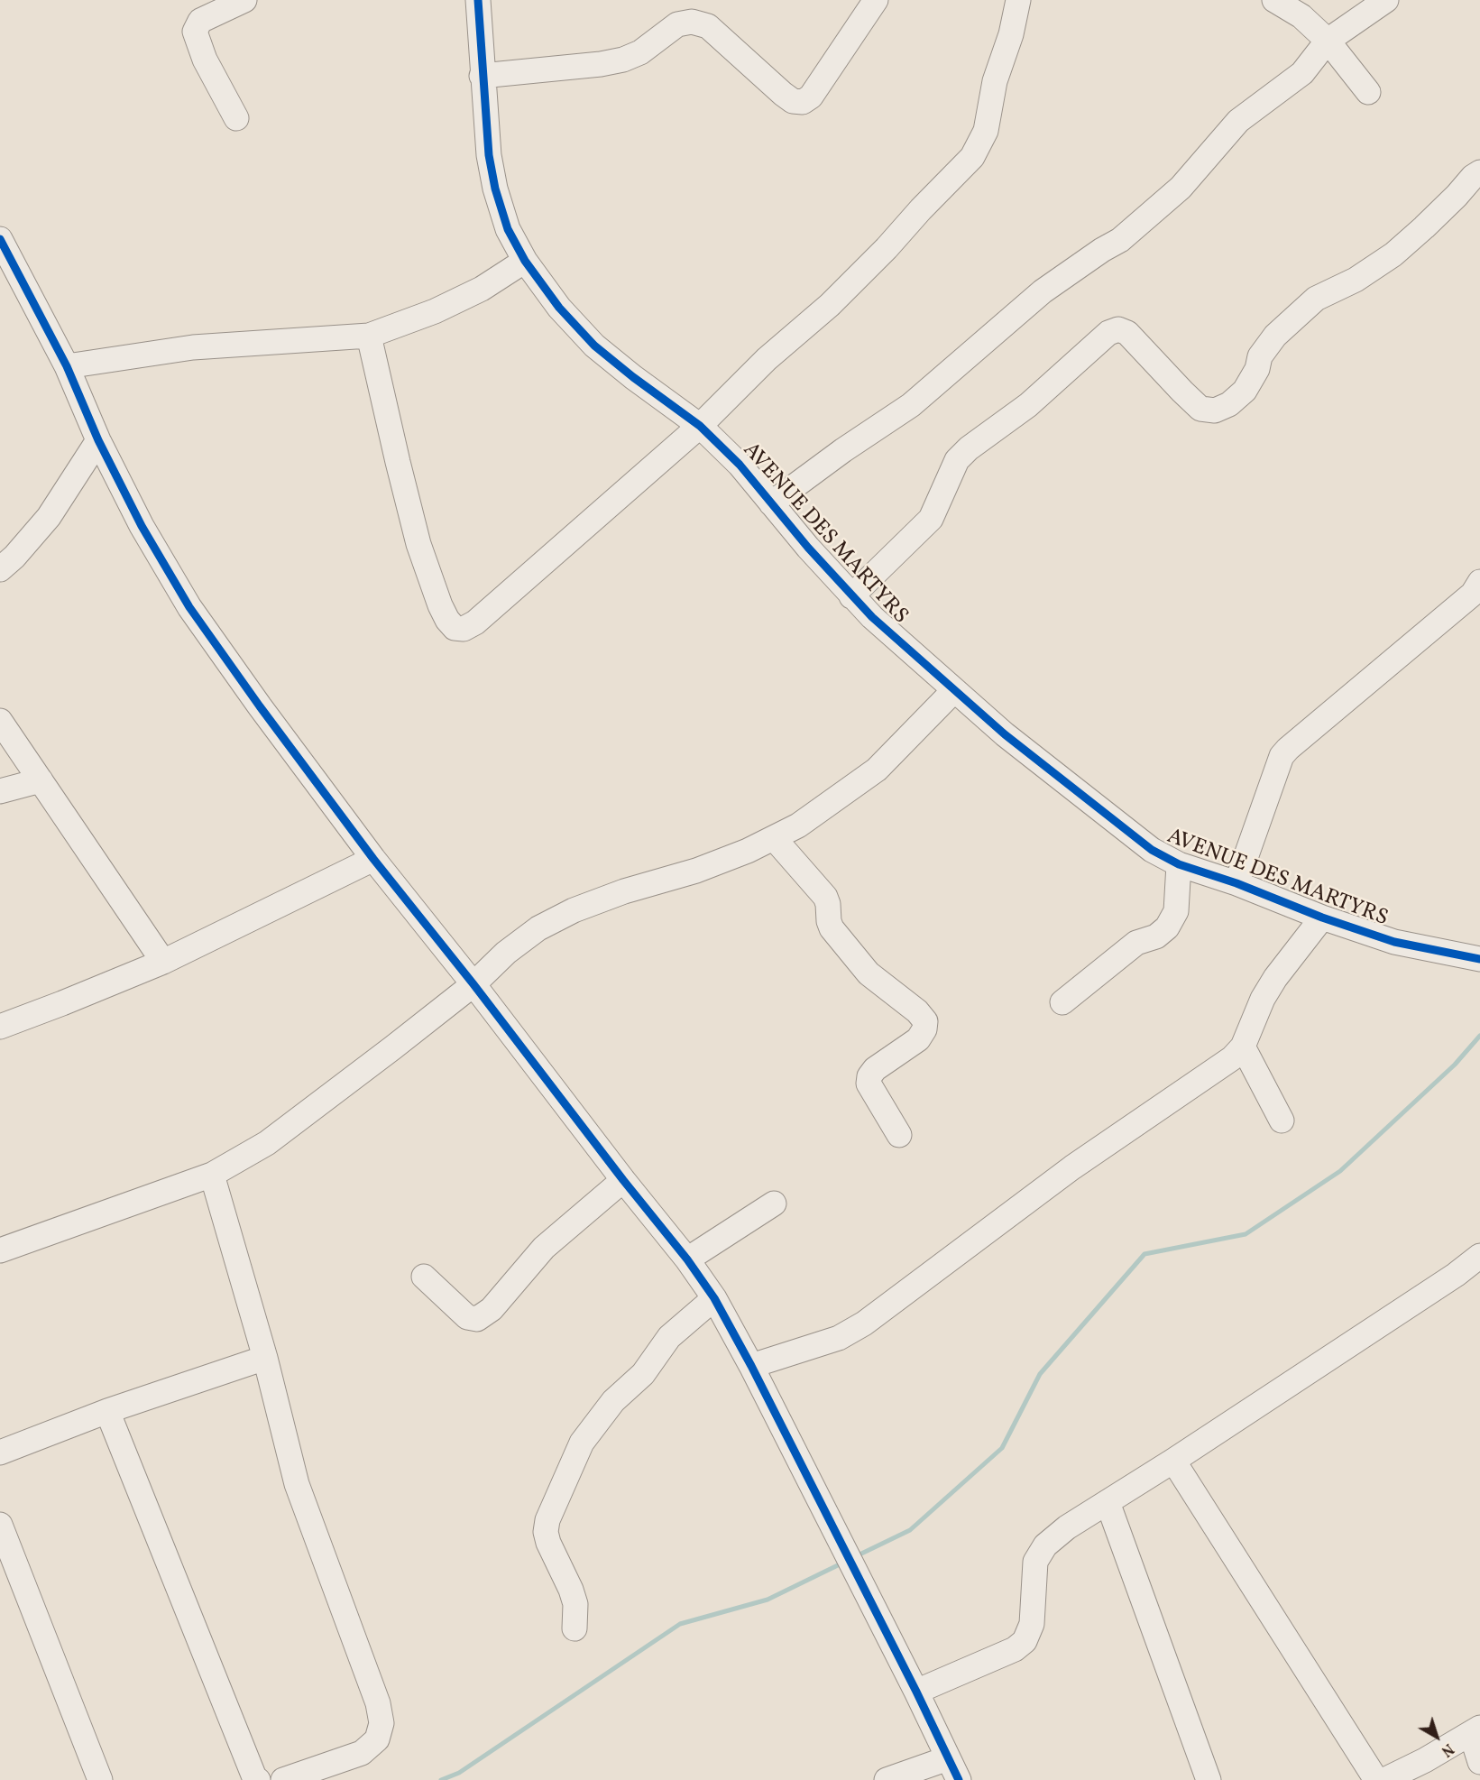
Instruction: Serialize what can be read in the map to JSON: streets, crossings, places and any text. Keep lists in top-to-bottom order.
{
  "streets": {
    "street": ["AVENUE DES MARTYRS"]
  },
  "north": "bottom right"
}
